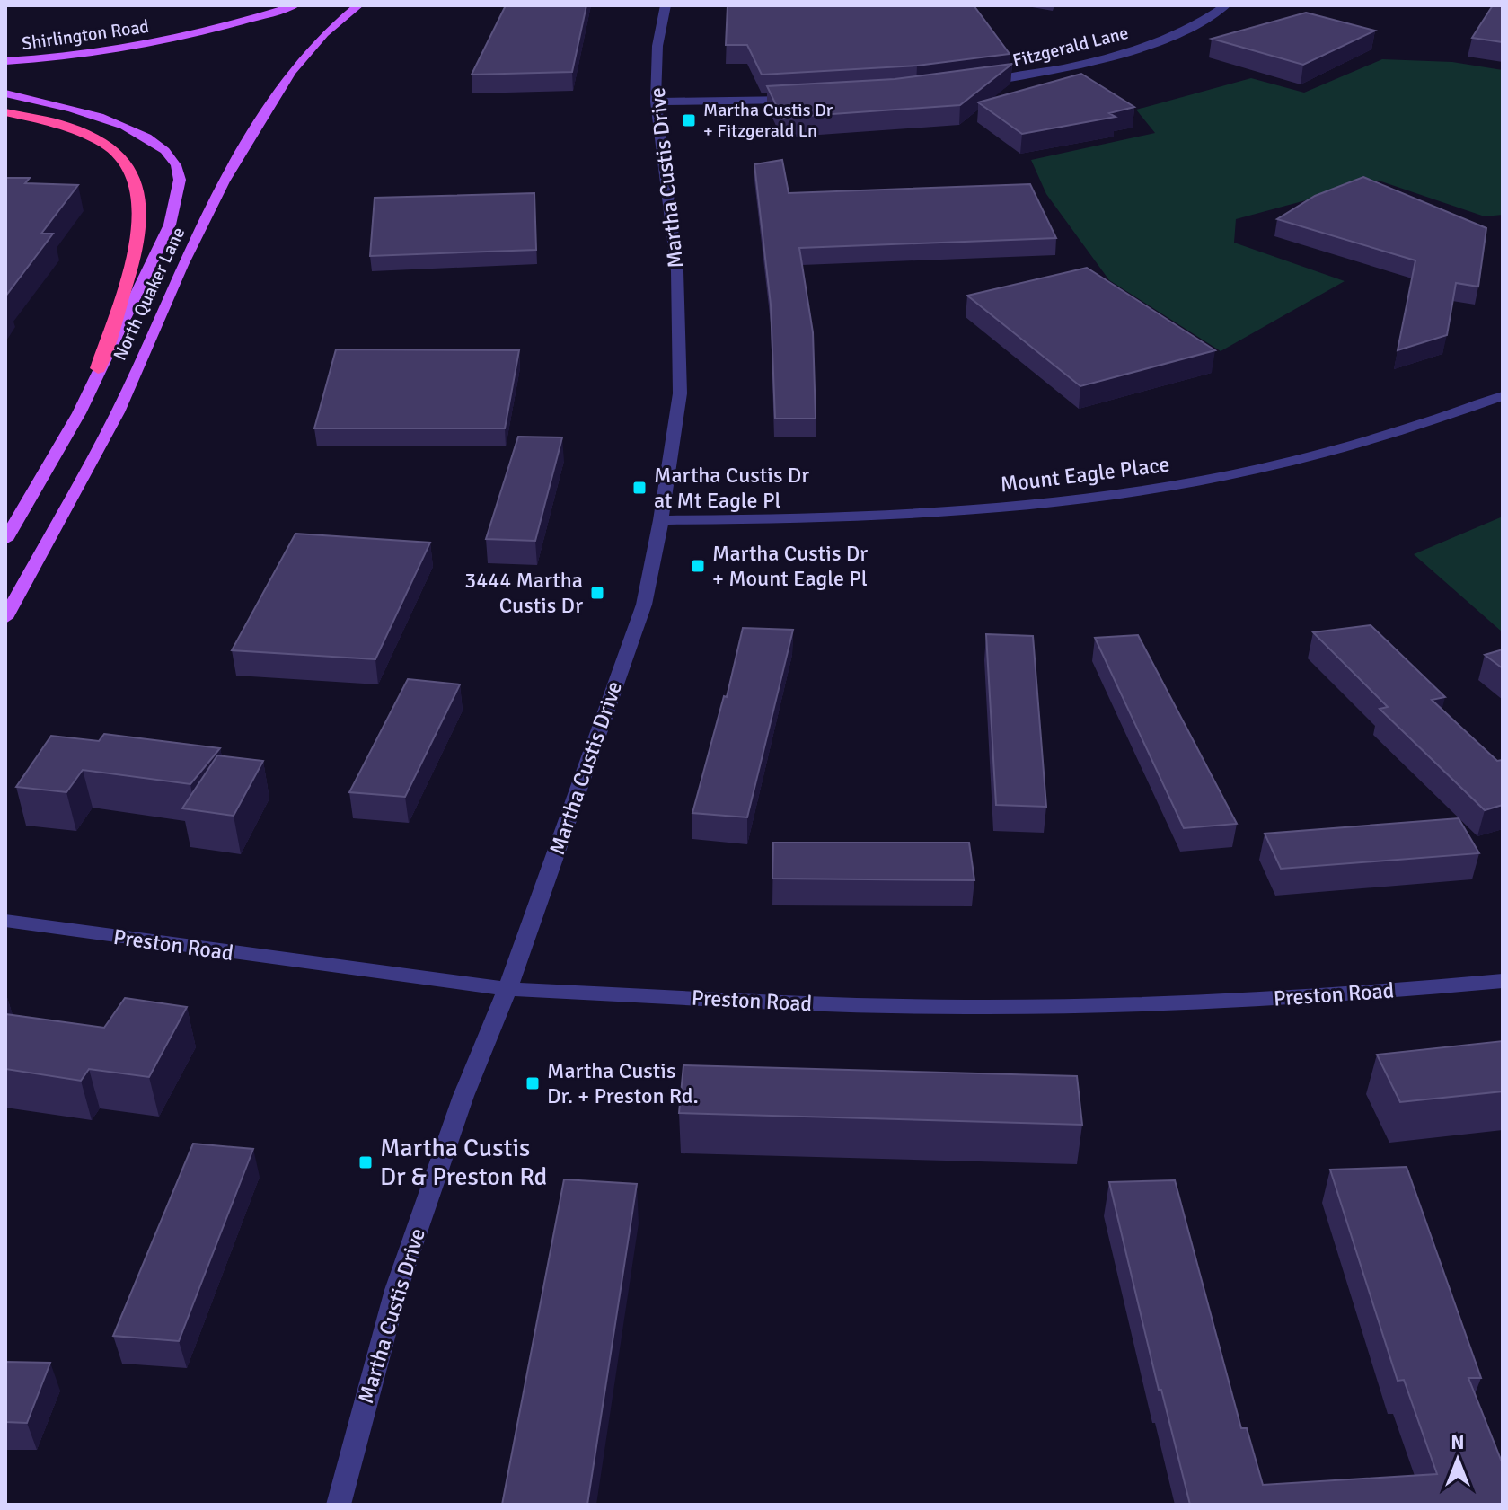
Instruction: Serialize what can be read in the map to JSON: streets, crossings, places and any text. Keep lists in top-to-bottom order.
{
  "streets": {
    "main road": ["Shirlington Road", "North Quaker Lane"],
    "street": [
      "Fitzgerald Lane",
      "Martha Custis Drive",
      "Mount Eagle Place",
      "Preston Road"
    ]
  },
  "crossings": [
    ["Martha Custis Drive", "Mount Eagle Place"],
    ["Martha Custis Drive", "Preston Road"]
  ],
  "places": {
    "transit": [
      "Martha Custis Dr + Fitzgerald Ln",
      "Martha Custis Dr at Mt Eagle Pl",
      "Martha Custis Dr + Mount Eagle Pl",
      "3444 Martha Custis Dr",
      "Martha Custis Dr. + Preston Rd.",
      "Martha Custis Dr & Preston Rd"
    ]
  },
  "north": "top"
}
